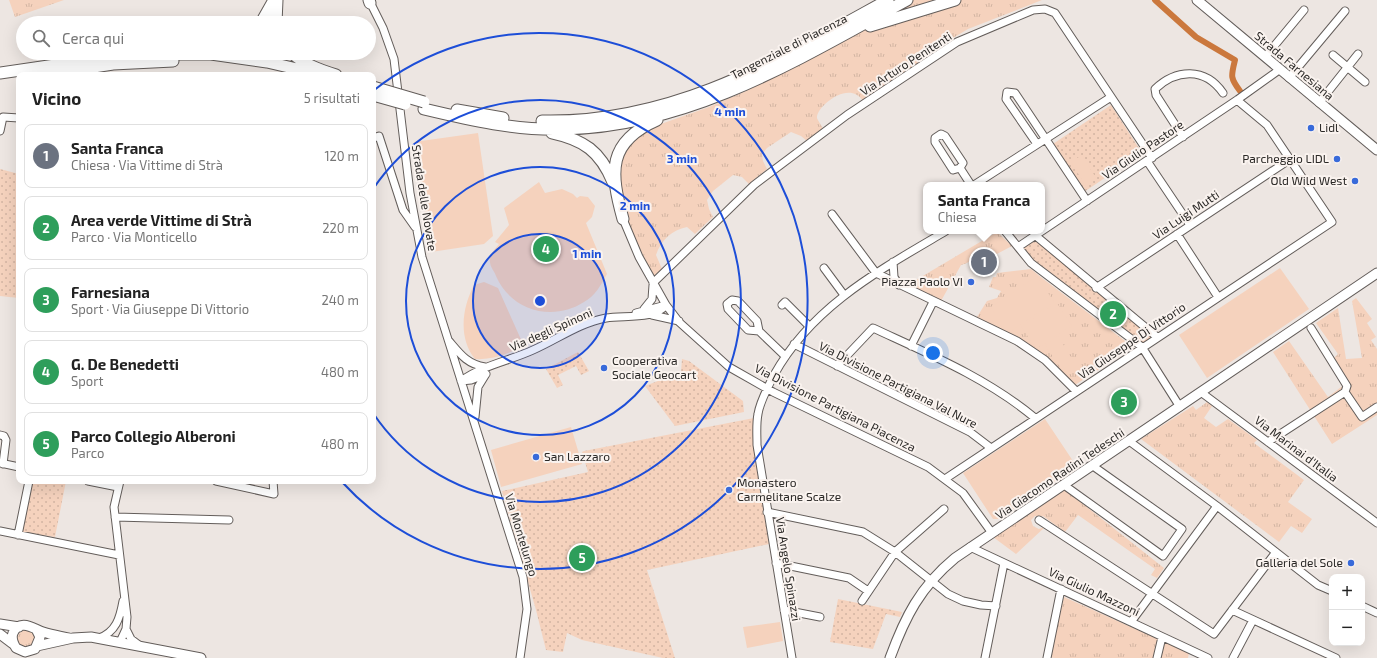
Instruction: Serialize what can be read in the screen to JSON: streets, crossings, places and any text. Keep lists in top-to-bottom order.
{
  "streets": {
    "highway": ["Tangenziale di Piacenza"],
    "main road": ["Strada Farnesiana", "Via Giacomo Radini Tedeschi"],
    "street": [
      "Via Arturo Penitenti",
      "Via Giulio Pastore",
      "Strada delle Novate",
      "Via Luigi Mutti",
      "Via degli Spinoni",
      "Via Giuseppe Di Vittorio",
      "Via Divisione Partigiana Val Nure",
      "Via Divisione Partigiana Piacenza",
      "Via Marinai d'Italia",
      "Via Montelungo",
      "Via Angelo Spinazzi",
      "Via Giulio Mazzoni"
    ]
  },
  "crossings": [
    ["Via Arturo Penitenti", "Via Giulio Pastore"],
    ["Via Arturo Penitenti", "Via Luigi Mutti"],
    ["Via Arturo Penitenti", "Via Divisione Partigiana Piacenza"],
    ["Strada Farnesiana", "Via Giulio Pastore"],
    ["Strada delle Novate", "Via degli Spinoni"],
    ["Strada delle Novate", "Via Montelungo"],
    ["Via Luigi Mutti", "Via Giuseppe Di Vittorio"],
    ["Via degli Spinoni", "Via Divisione Partigiana Piacenza"],
    ["Via Giuseppe Di Vittorio", "Via Divisione Partigiana Val Nure"],
    ["Via Giuseppe Di Vittorio", "Via Divisione Partigiana Piacenza"],
    ["Via Divisione Partigiana Val Nure", "Via Angelo Spinazzi"],
    ["Via Divisione Partigiana Piacenza", "Via Giacomo Radini Tedeschi"],
    ["Via Divisione Partigiana Piacenza", "Via Angelo Spinazzi"],
    ["Via Marinai d'Italia", "Via Giacomo Radini Tedeschi"],
    ["Via Giacomo Radini Tedeschi", "Via Giulio Mazzoni"]
  ],
  "places": [
    "Lidl",
    "Parcheggio LIDL",
    "Old Wild West",
    "Piazza Paolo VI",
    "Cooperativa Sociale Geocart",
    "San Lazzaro",
    "Monastero Carmelitane Scalze",
    "Galleria del Sole"
  ],
  "page": {
    "search": "Cerca qui",
    "heading": ["Vicino", "5 risultati"],
    "list": [
      {
        "mark": "1",
        "name": "Santa Franca",
        "note": "Chiesa · Via Vittime di Strà",
        "value": "120 m"
      },
      {
        "mark": "2",
        "name": "Area verde Vittime di Strà",
        "note": "Parco · Via Monticello",
        "value": "220 m"
      },
      {
        "mark": "3",
        "name": "Farnesiana",
        "note": "Sport · Via Giuseppe Di Vittorio",
        "value": "240 m"
      },
      {
        "mark": "4",
        "name": "G. De Benedetti",
        "note": "Sport",
        "value": "480 m"
      },
      {
        "mark": "5",
        "name": "Parco Collegio Alberoni",
        "note": "Parco",
        "value": "480 m"
      }
    ],
    "popup": ["Santa Franca", "Chiesa"],
    "pins": [
      "4",
      "1",
      "2",
      "3",
      "5"
    ],
    "map_buttons": ["+", "−"]
  },
  "rings": [
    "4 min",
    "3 min",
    "2 min",
    "1 min"
  ]
}
